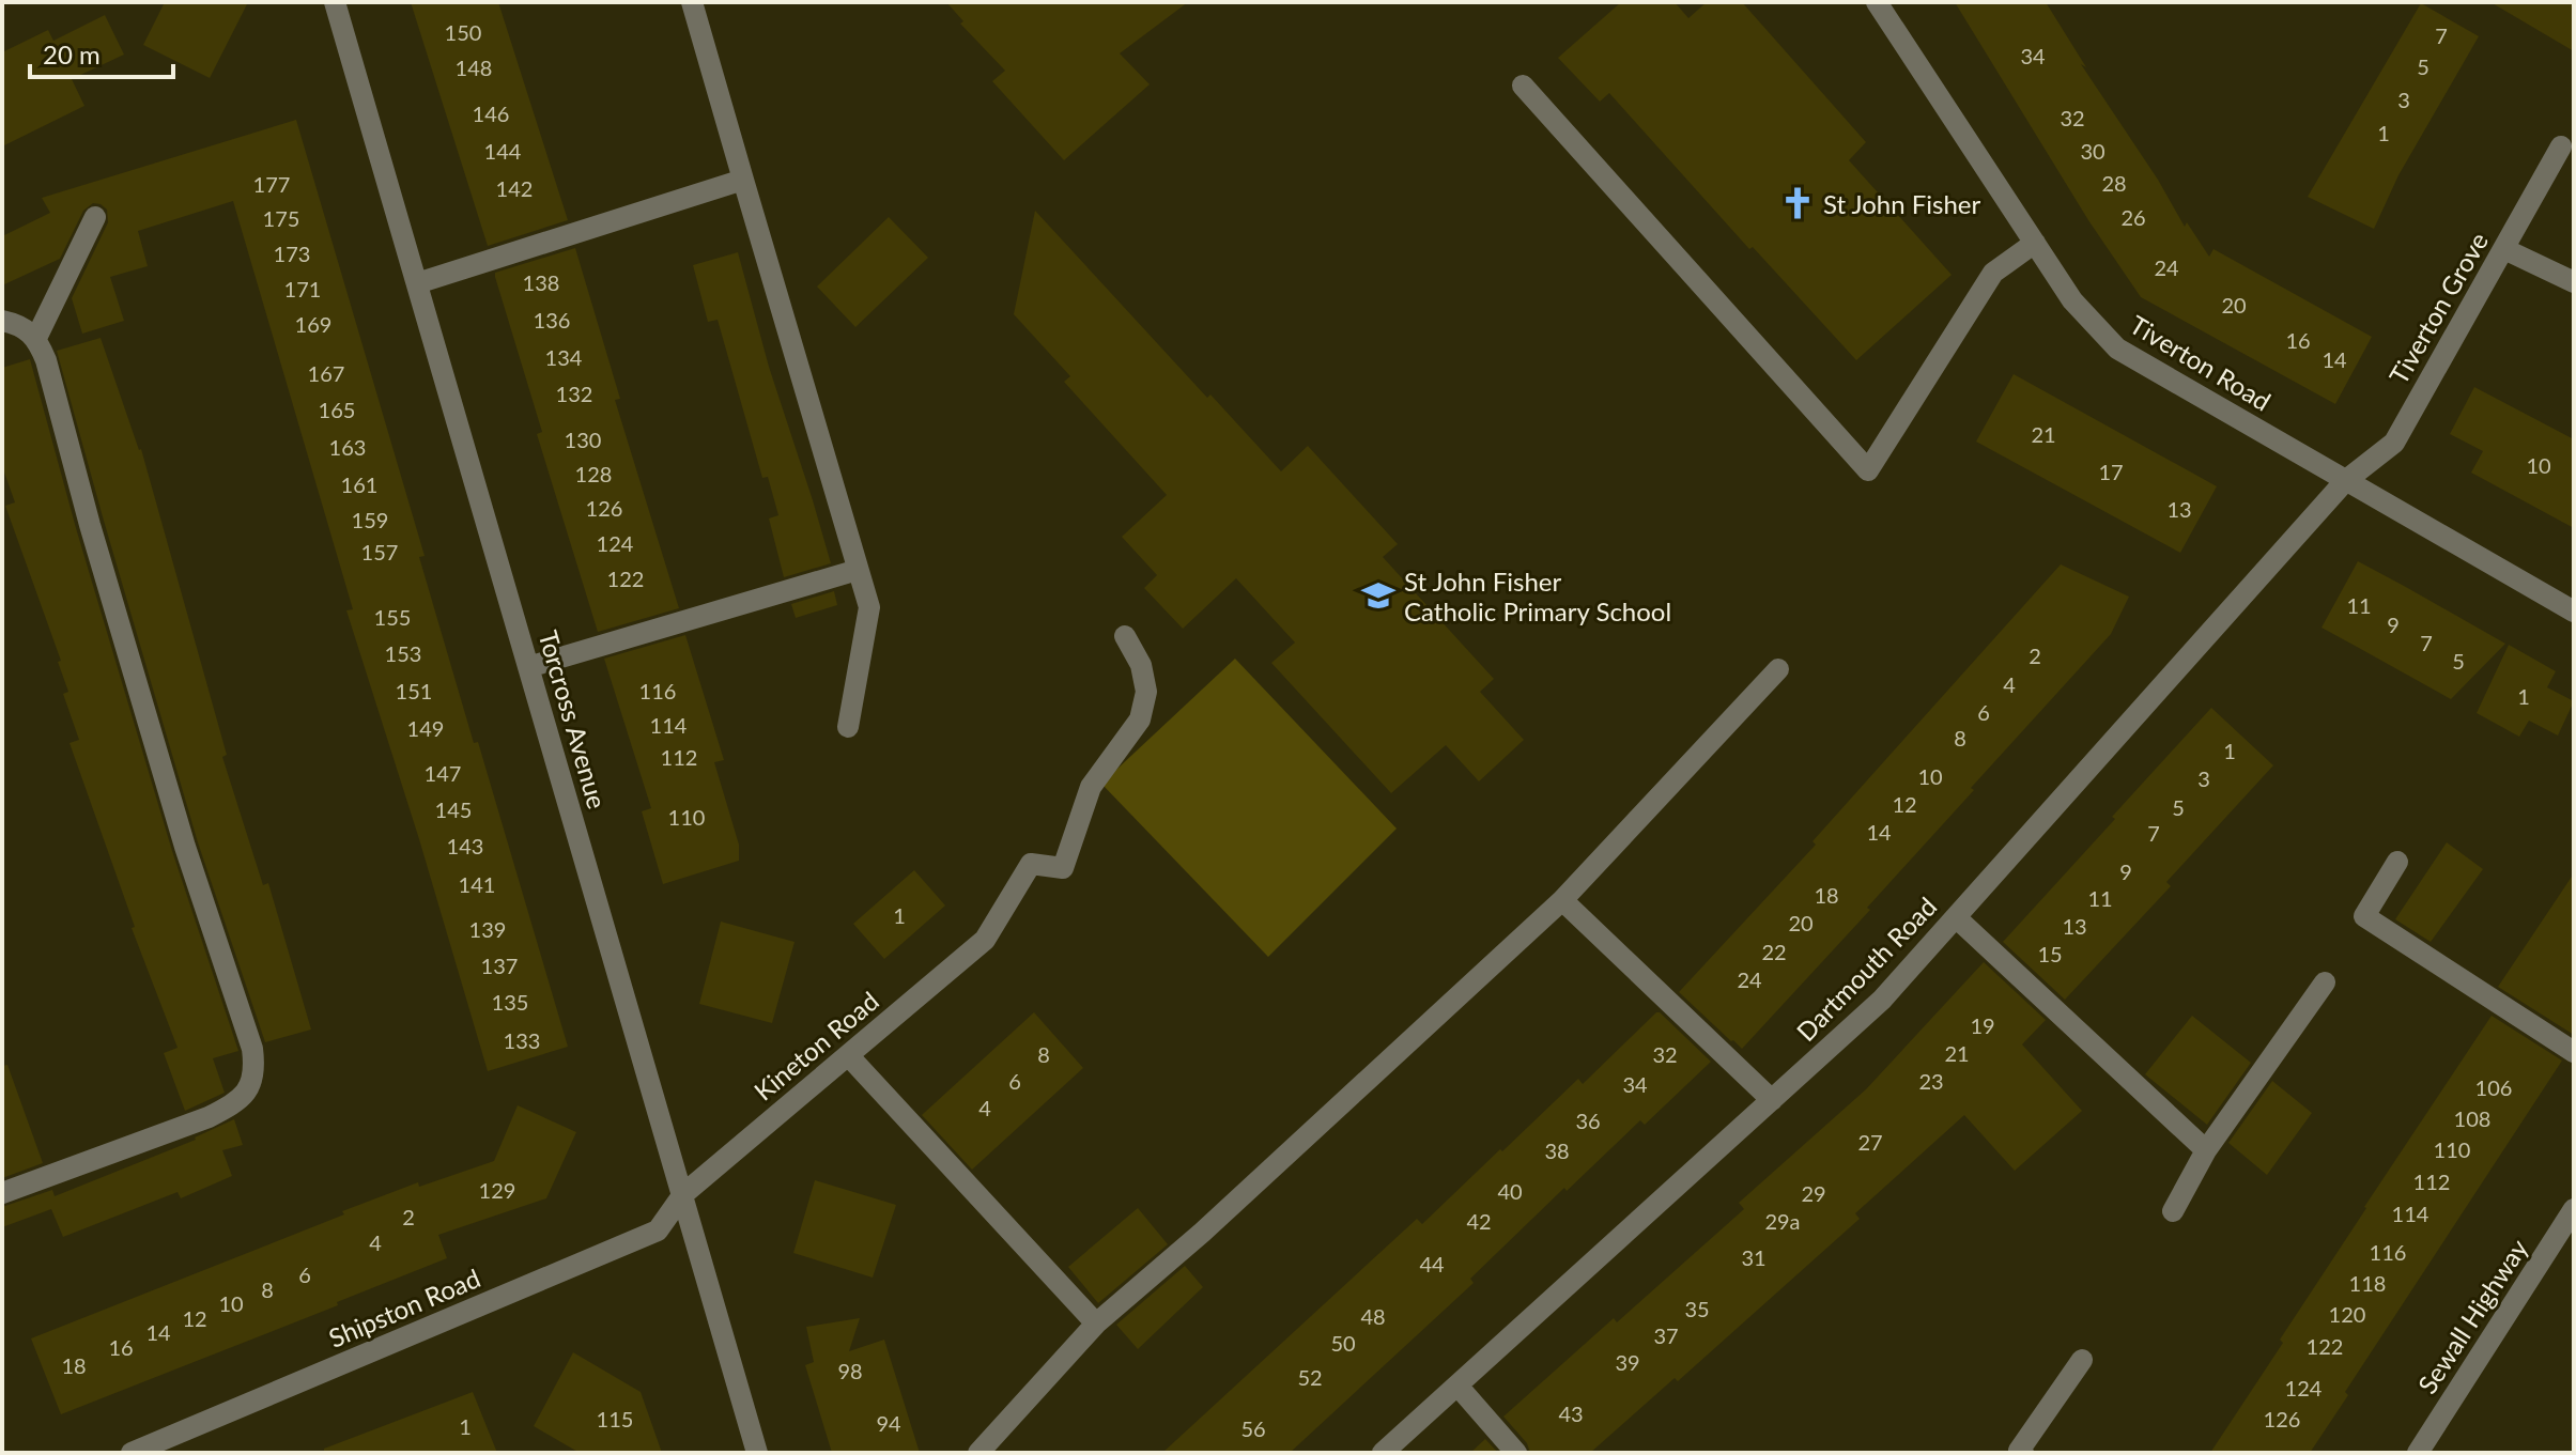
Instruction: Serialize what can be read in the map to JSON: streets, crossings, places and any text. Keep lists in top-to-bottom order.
{
  "streets": {
    "street": [
      "Tiverton Grove",
      "Tiverton Road",
      "Torcross Avenue",
      "Dartmouth Road",
      "Kineton Road",
      "Shipston Road",
      "Sewall Highway"
    ]
  },
  "crossings": [
    ["Tiverton Grove", "Tiverton Road"],
    ["Tiverton Grove", "Dartmouth Road"],
    ["Tiverton Road", "Dartmouth Road"],
    ["Torcross Avenue", "Kineton Road"],
    ["Torcross Avenue", "Shipston Road"],
    ["Kineton Road", "Shipston Road"]
  ],
  "places": {
    "church": ["St John Fisher"],
    "school or university": ["St John Fisher Catholic Primary School"]
  },
  "house_numbers": [
    "150",
    "7",
    "34",
    "5",
    "148",
    "3",
    "146",
    "32",
    "1",
    "144",
    "30",
    "28",
    "177",
    "142",
    "26",
    "175",
    "173",
    "24",
    "138",
    "171",
    "20",
    "136",
    "169",
    "16",
    "134",
    "14",
    "167",
    "132",
    "165",
    "21",
    "130",
    "163",
    "10",
    "17",
    "128",
    "161",
    "126",
    "13",
    "159",
    "124",
    "157",
    "122",
    "11",
    "155",
    "9",
    "7",
    "153",
    "2",
    "5",
    "4",
    "151",
    "116",
    "1",
    "6",
    "114",
    "149",
    "8",
    "1",
    "112",
    "147",
    "10",
    "3",
    "12",
    "5",
    "145",
    "110",
    "14",
    "7",
    "143",
    "9",
    "141",
    "18",
    "11",
    "1",
    "20",
    "13",
    "139",
    "22",
    "15",
    "137",
    "24",
    "135",
    "19",
    "133",
    "21",
    "8",
    "32",
    "6",
    "23",
    "34",
    "106",
    "4",
    "108",
    "36",
    "27",
    "110",
    "38",
    "112",
    "129",
    "40",
    "29",
    "114",
    "2",
    "42",
    "29a",
    "4",
    "116",
    "31",
    "44",
    "6",
    "118",
    "8",
    "10",
    "35",
    "120",
    "48",
    "12",
    "14",
    "37",
    "50",
    "122",
    "16",
    "39",
    "18",
    "98",
    "52",
    "124",
    "43",
    "115",
    "126",
    "94",
    "1",
    "56"
  ],
  "scale_bar": "20 m"
}
